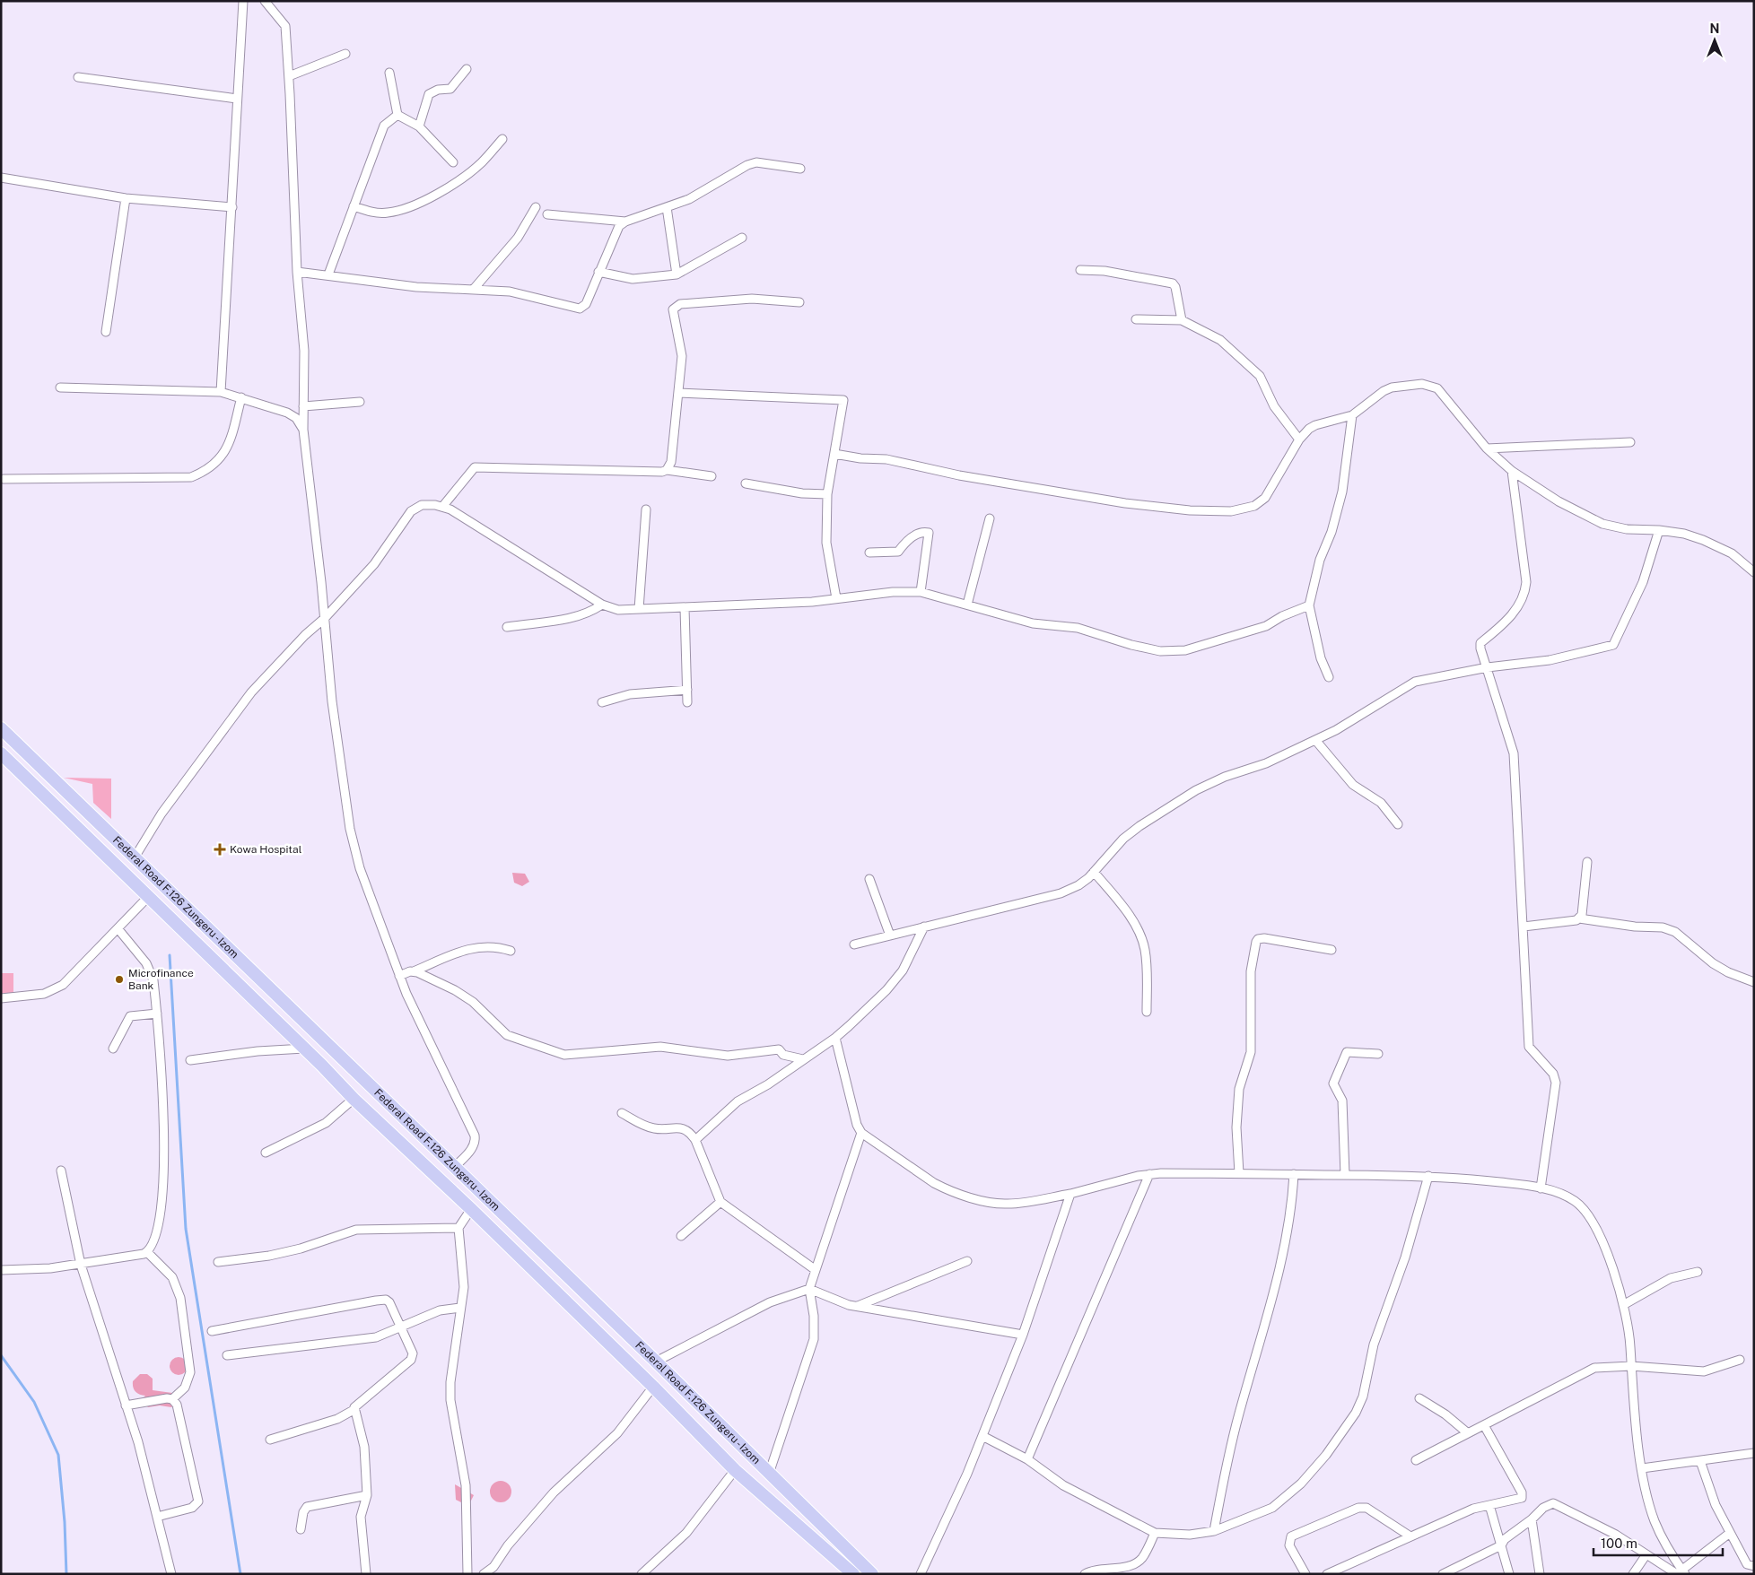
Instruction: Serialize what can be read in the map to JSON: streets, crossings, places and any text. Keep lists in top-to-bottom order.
{
  "streets": {
    "main road": ["Federal Road F.126 Zungeru - Izom"]
  },
  "places": {
    "health": ["Kowa Hospital"],
    "other": ["Microfinance Bank"]
  },
  "scale_bar": "100 m",
  "north": "top"
}
